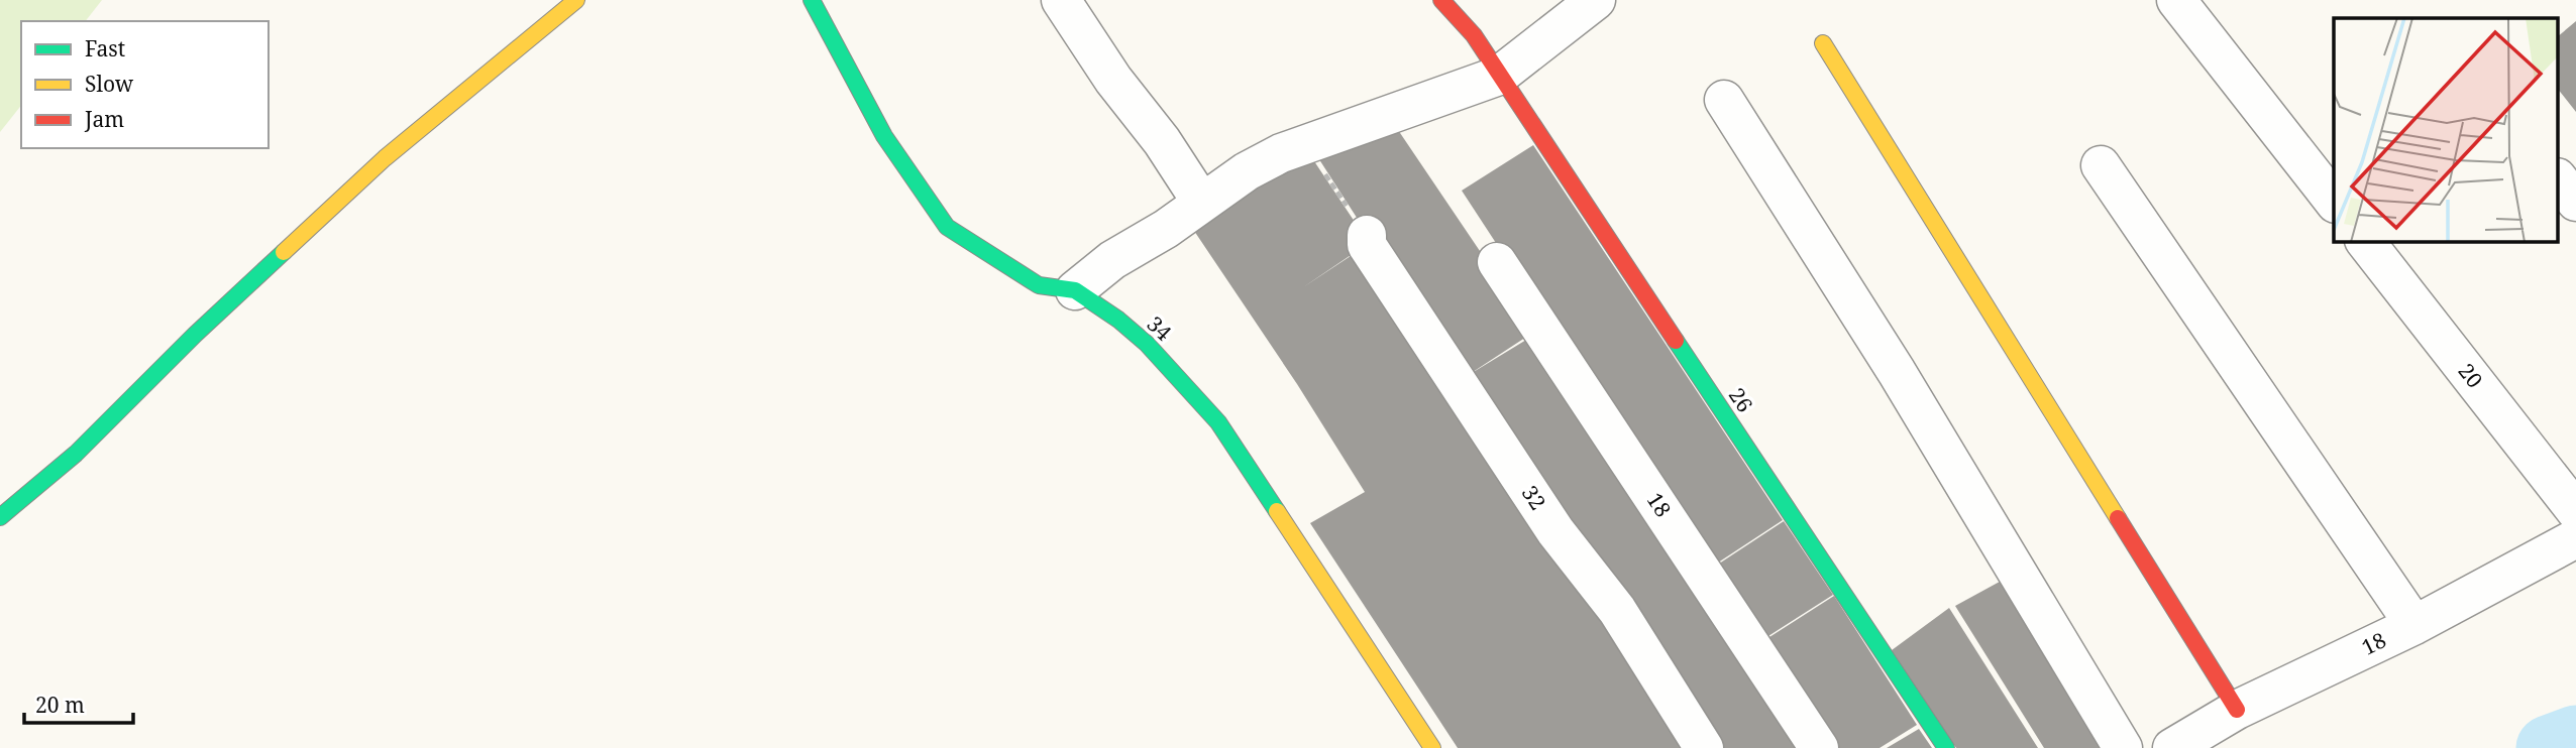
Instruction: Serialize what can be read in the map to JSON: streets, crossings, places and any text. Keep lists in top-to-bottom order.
{
  "streets": {
    "street": [
      "34",
      "20",
      "26",
      "32",
      "18"
    ]
  },
  "legend": ["Fast", "Slow", "Jam"],
  "scale_bar": "20 m"
}
